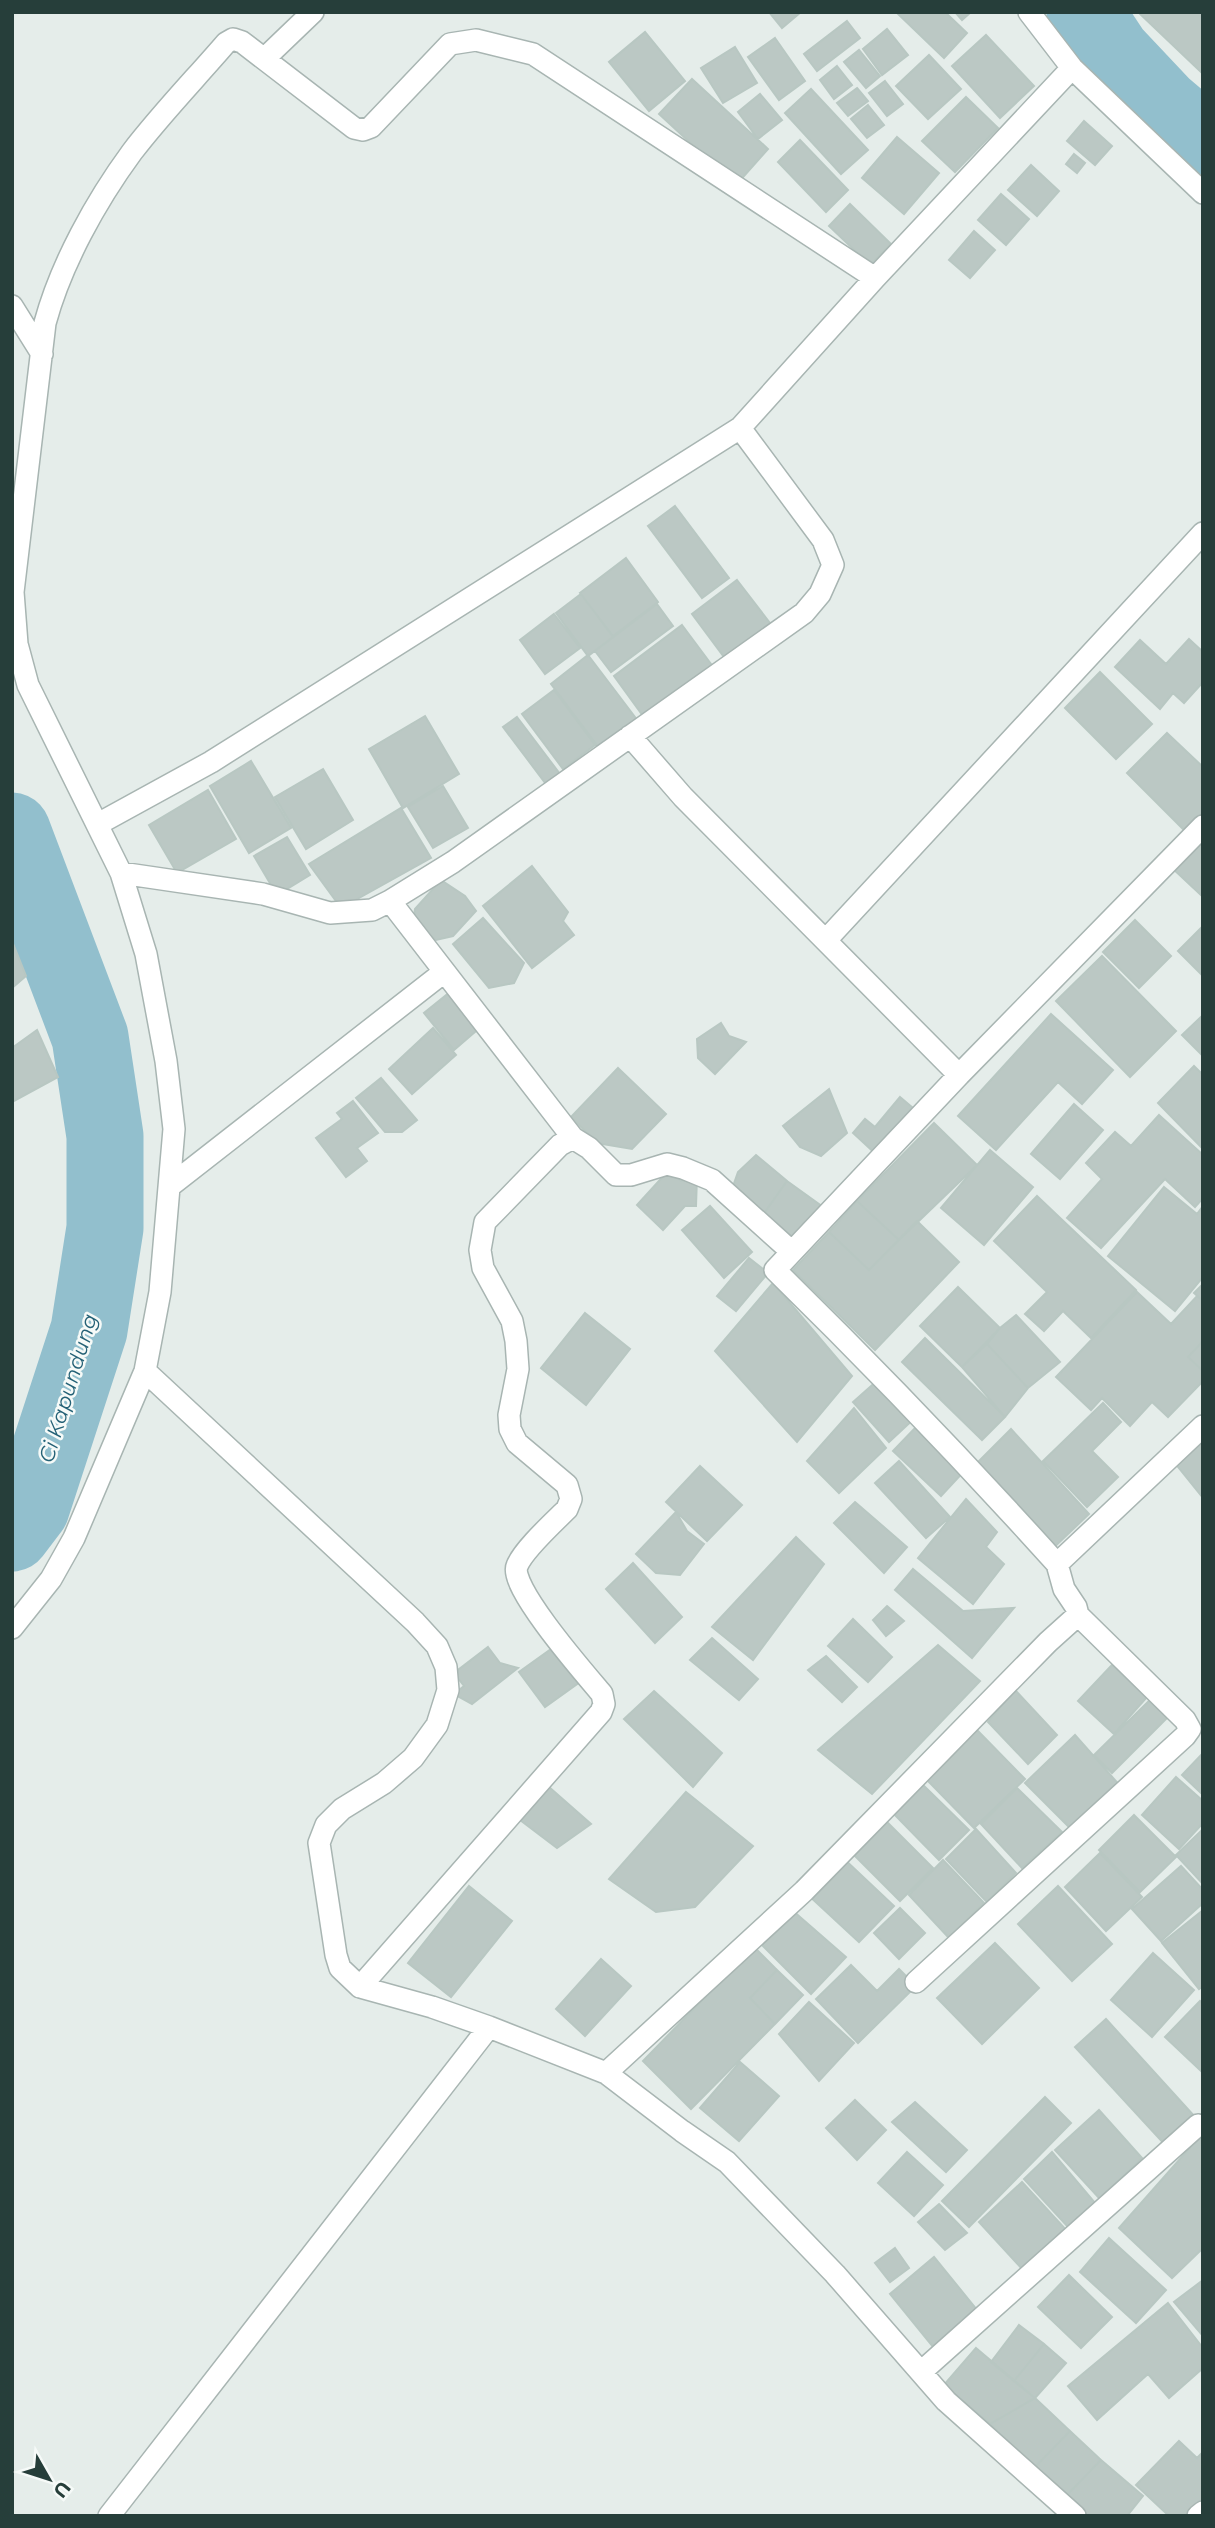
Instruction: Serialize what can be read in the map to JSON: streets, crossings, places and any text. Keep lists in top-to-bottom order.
{
  "water": ["Ci Kapundung"],
  "north": "bottom right"
}
